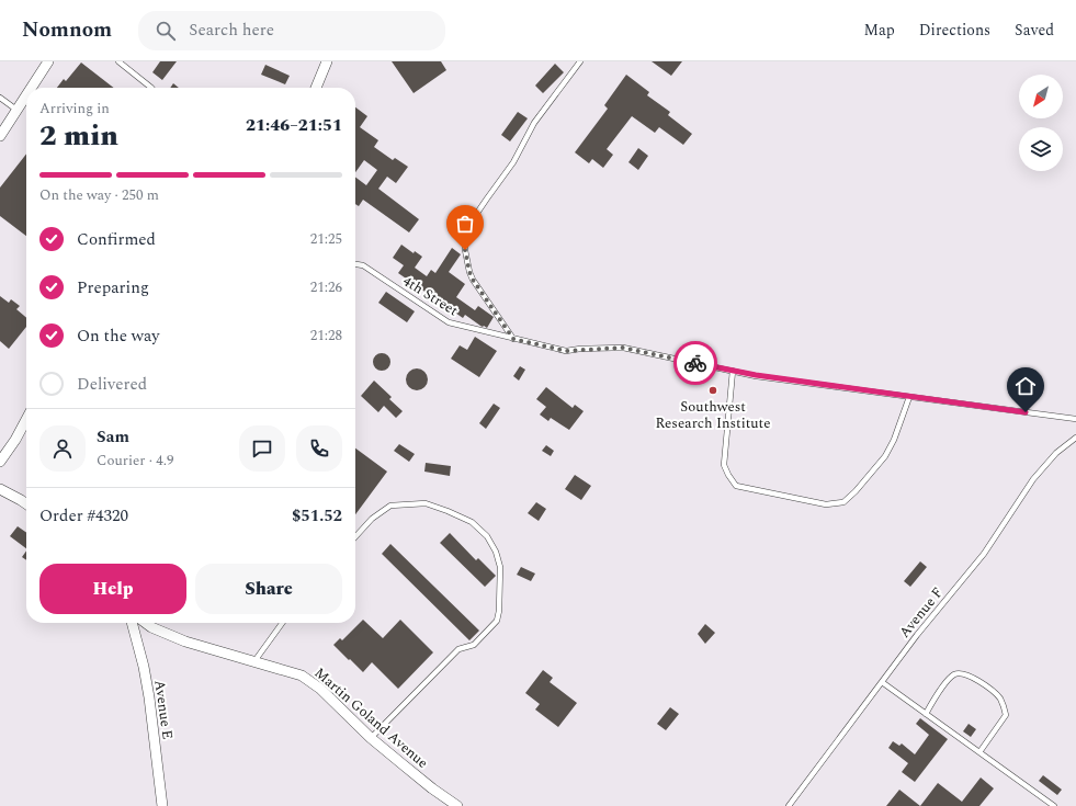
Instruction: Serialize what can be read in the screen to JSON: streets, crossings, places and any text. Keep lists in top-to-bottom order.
{
  "streets": {
    "street": ["Avenue E", "Martin Goland Avenue"],
    "lane": ["4th Street", "Avenue F"]
  },
  "places": ["Southwest Research Institute"],
  "north": "bottom left",
  "page": {
    "header": "Nomnom",
    "search": "Search here",
    "nav": ["Map", "Directions", "Saved"],
    "heading": ["2 min", "Arriving in", "21:46–21:51"],
    "panel": [
      "Sam",
      "Courier · 4.9",
      "Order #4320",
      "$51.52"
    ],
    "bar": "On the way · 250 m",
    "list": [
      ["Confirmed", "21:25"],
      ["Preparing", "21:26"],
      ["On the way", "21:28"],
      "Delivered"
    ],
    "buttons": ["Help", "Share"]
  }
}
